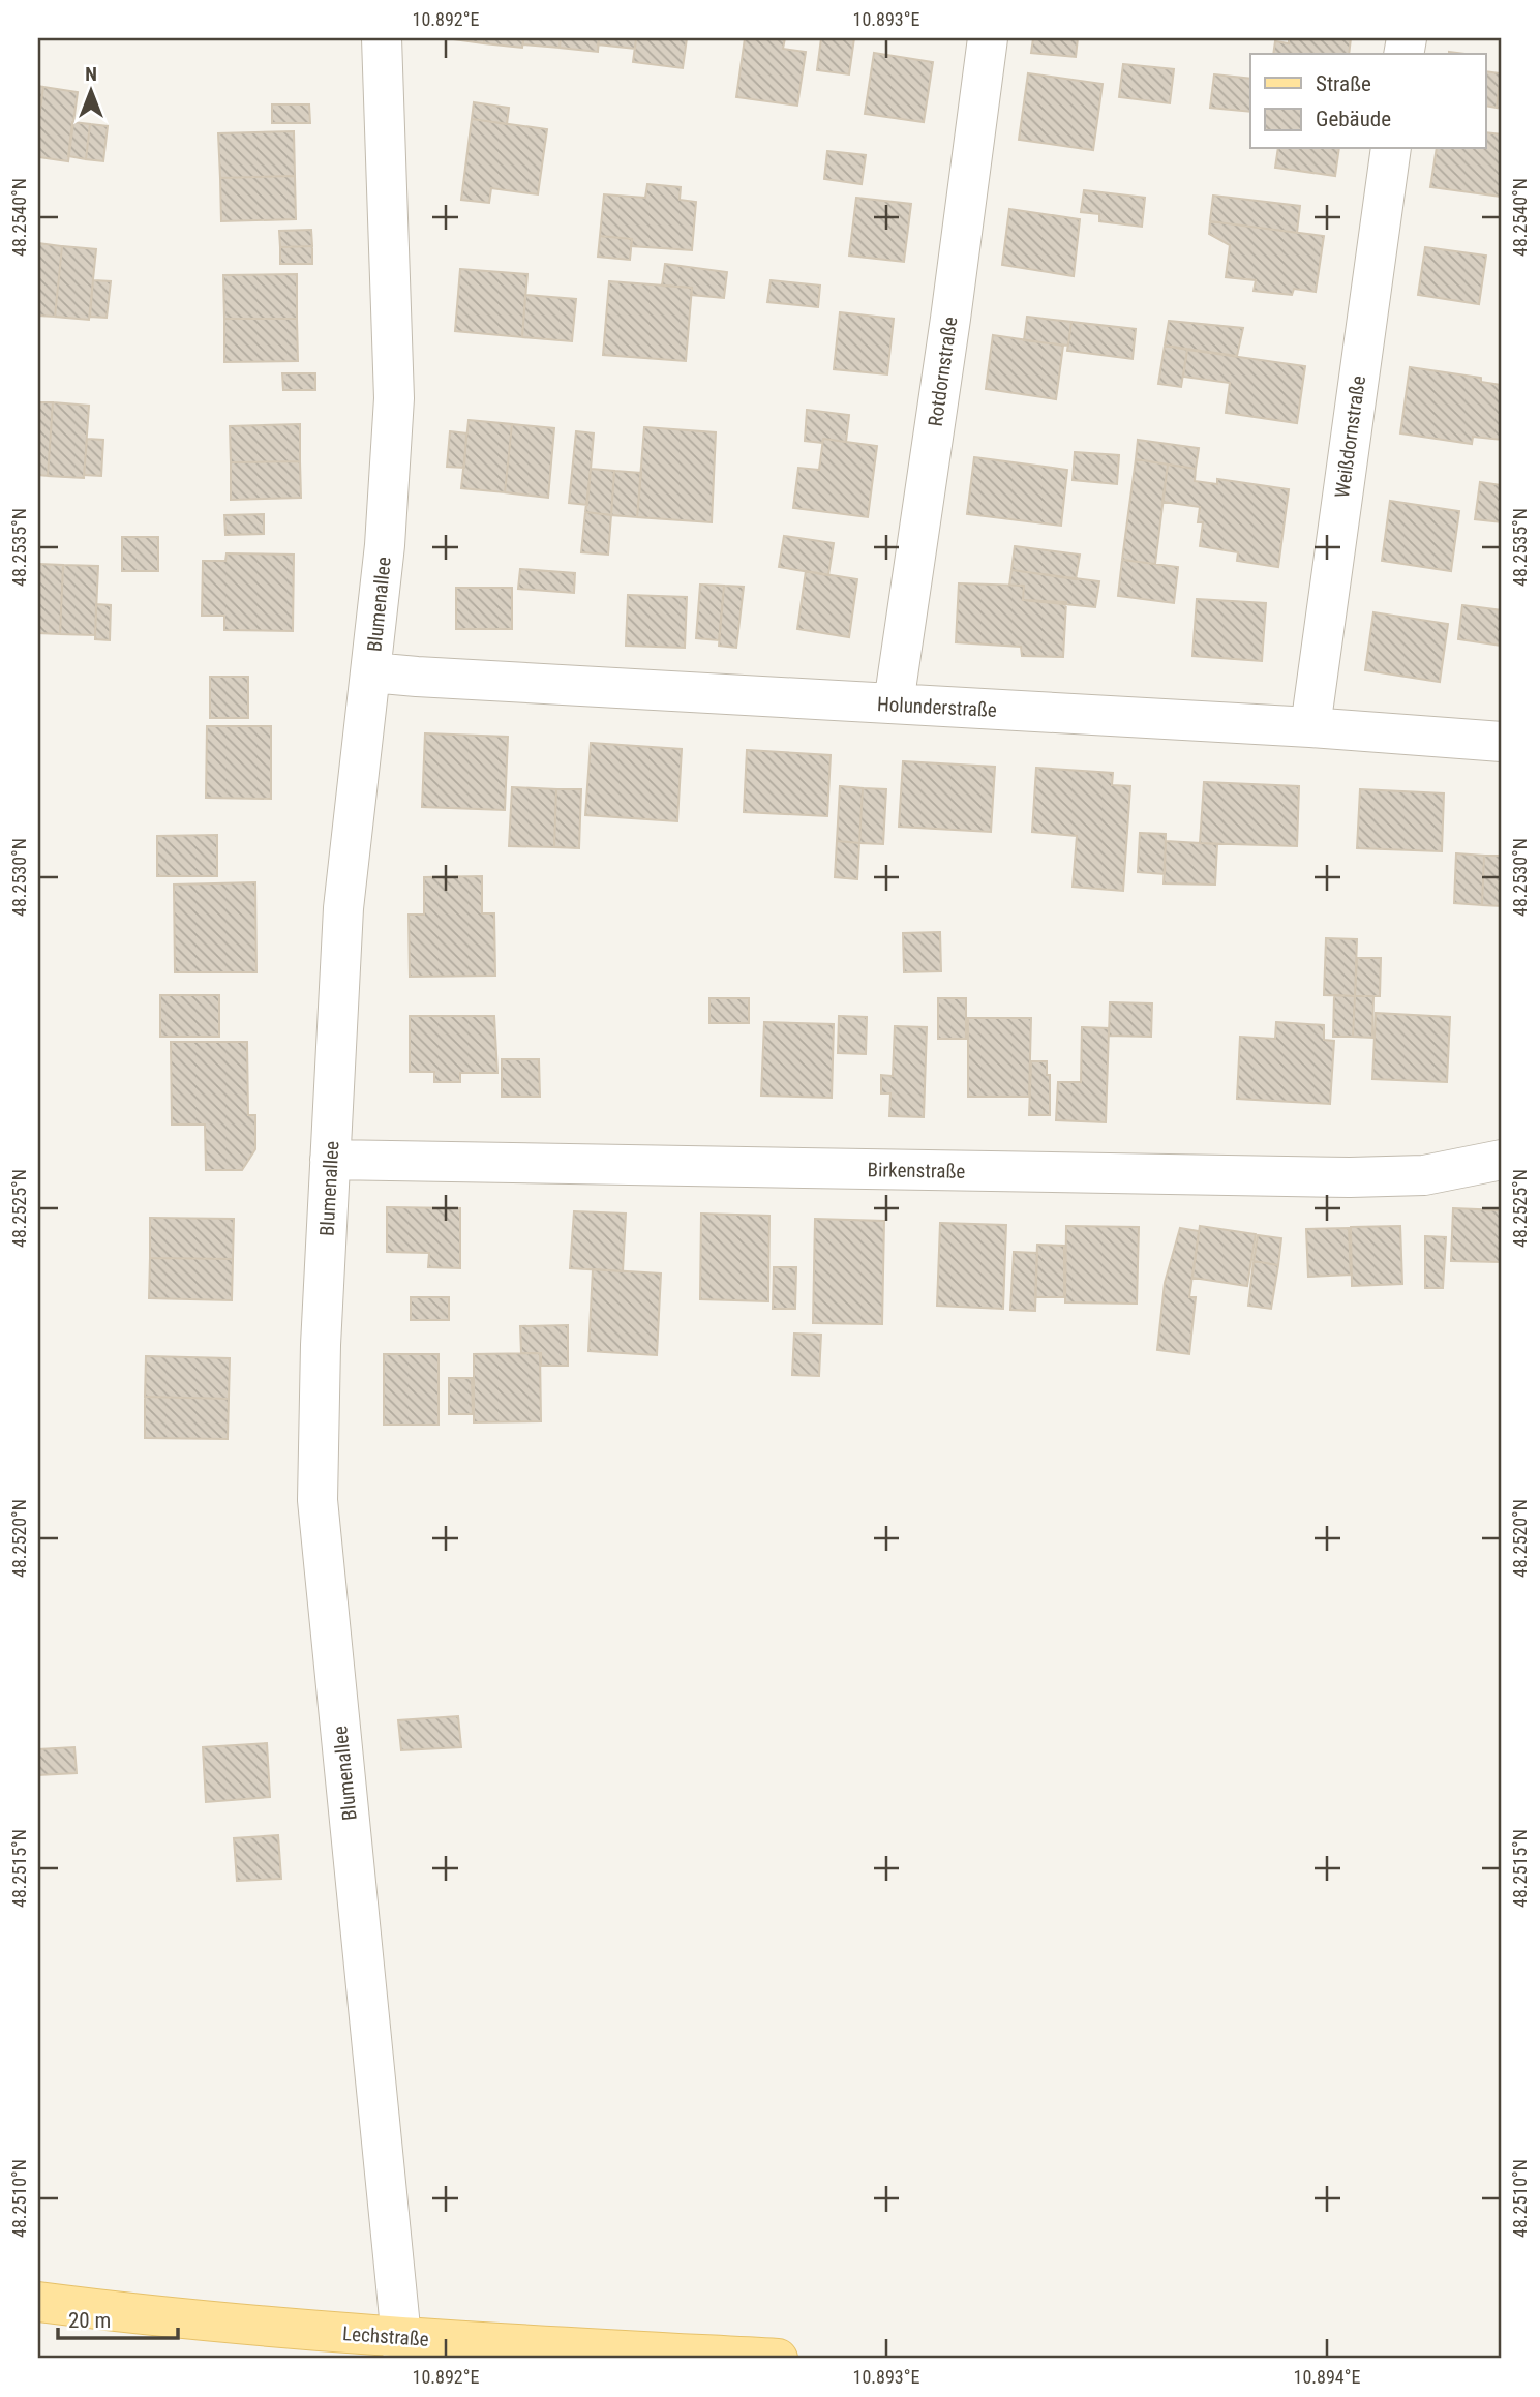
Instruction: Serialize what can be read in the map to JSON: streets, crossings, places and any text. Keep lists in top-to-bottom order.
{
  "streets": {
    "main road": ["Lechstraße"],
    "street": [
      "Rotdornstraße",
      "Weißdornstraße",
      "Blumenallee",
      "Holunderstraße",
      "Birkenstraße"
    ]
  },
  "crossings": [
    ["Rotdornstraße", "Holunderstraße"],
    ["Weißdornstraße", "Holunderstraße"],
    ["Blumenallee", "Holunderstraße"],
    ["Blumenallee", "Birkenstraße"],
    ["Blumenallee", "Lechstraße"]
  ],
  "legend": ["Straße", "Gebäude"],
  "scale_bar": "20 m",
  "north": "top",
  "coordinates": [
    "10.892°E",
    "10.893°E",
    "48.2540°N",
    "48.2535°N",
    "48.2530°N",
    "48.2525°N",
    "48.2520°N",
    "48.2515°N",
    "48.2510°N",
    "10.894°E"
  ]
}
